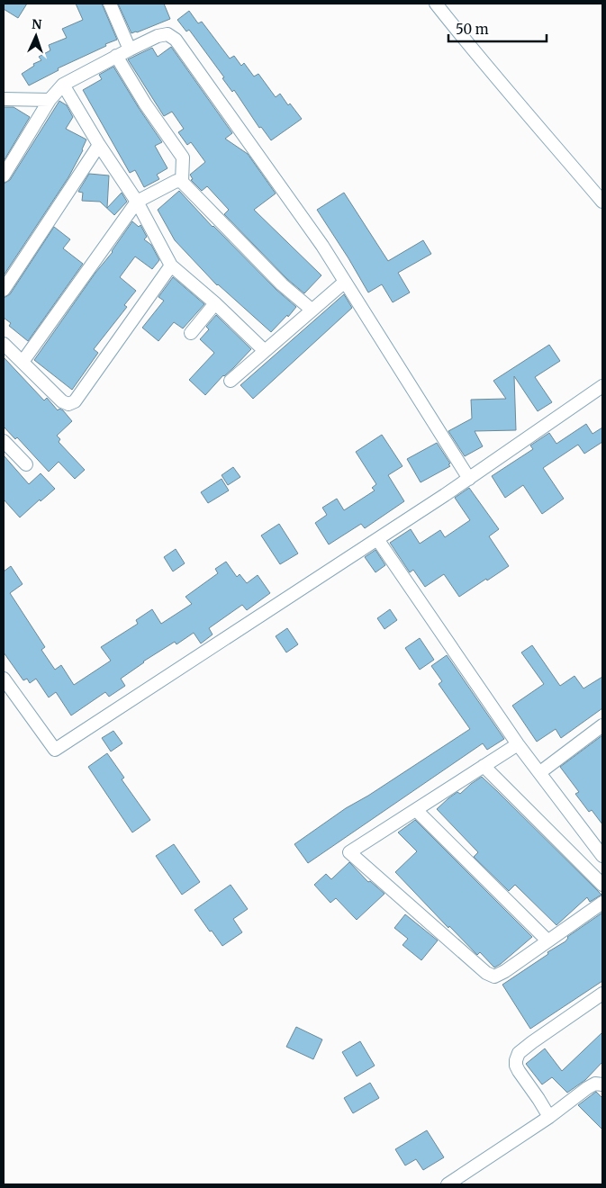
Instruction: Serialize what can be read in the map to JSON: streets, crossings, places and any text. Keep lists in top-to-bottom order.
{
  "scale_bar": "50 m",
  "north": "top"
}
